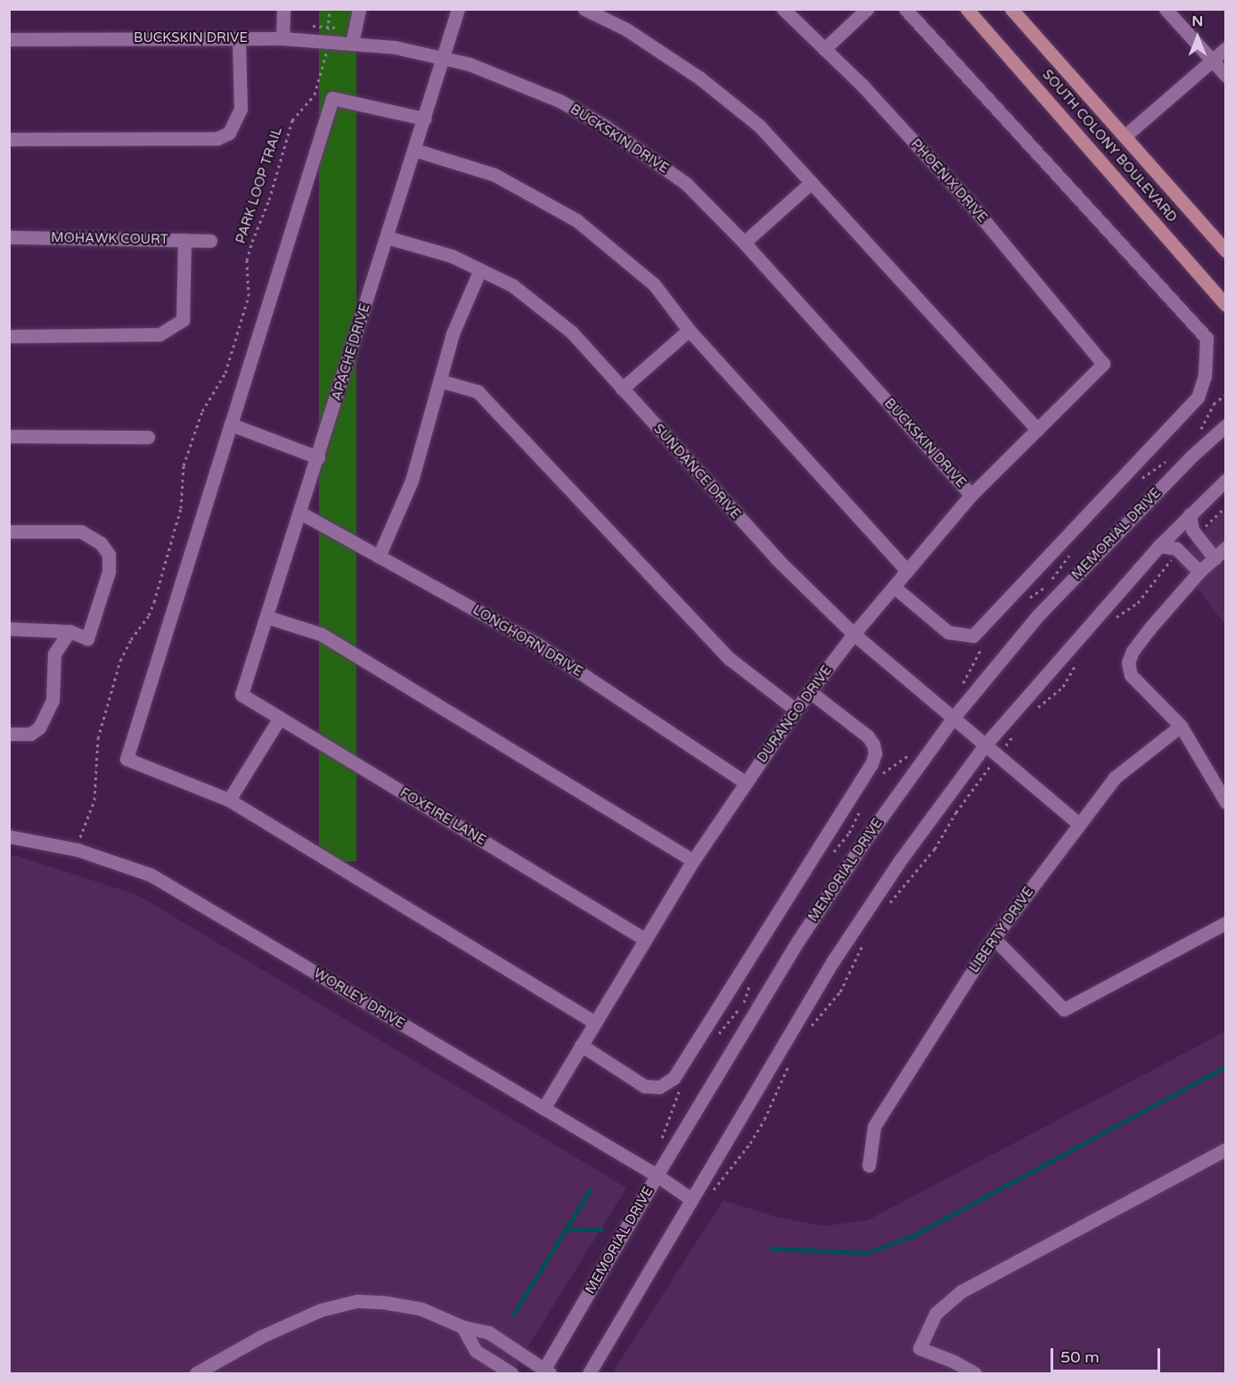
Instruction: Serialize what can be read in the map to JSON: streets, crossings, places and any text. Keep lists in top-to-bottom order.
{
  "streets": {
    "main road": ["SOUTH COLONY BOULEVARD"],
    "street": [
      "BUCKSKIN DRIVE",
      "PHOENIX DRIVE",
      "MOHAWK COURT",
      "APACHE DRIVE",
      "SUNDANCE DRIVE",
      "MEMORIAL DRIVE",
      "LONGHORN DRIVE",
      "DURANGO DRIVE",
      "FOXFIRE LANE",
      "LIBERTY DRIVE",
      "WORLEY DRIVE"
    ],
    "path": ["PARK LOOP TRAIL"]
  },
  "crossings": [
    ["BUCKSKIN DRIVE", "APACHE DRIVE"],
    ["BUCKSKIN DRIVE", "DURANGO DRIVE"],
    ["PHOENIX DRIVE", "DURANGO DRIVE"],
    ["PARK LOOP TRAIL", "WORLEY DRIVE"],
    ["APACHE DRIVE", "SUNDANCE DRIVE"],
    ["APACHE DRIVE", "LONGHORN DRIVE"],
    ["APACHE DRIVE", "FOXFIRE LANE"],
    ["SUNDANCE DRIVE", "MEMORIAL DRIVE"],
    ["SUNDANCE DRIVE", "DURANGO DRIVE"],
    ["SUNDANCE DRIVE", "LIBERTY DRIVE"],
    ["MEMORIAL DRIVE", "WORLEY DRIVE"],
    ["LONGHORN DRIVE", "DURANGO DRIVE"],
    ["DURANGO DRIVE", "FOXFIRE LANE"],
    ["DURANGO DRIVE", "WORLEY DRIVE"]
  ],
  "scale_bar": "50 m",
  "north": "top"
}
